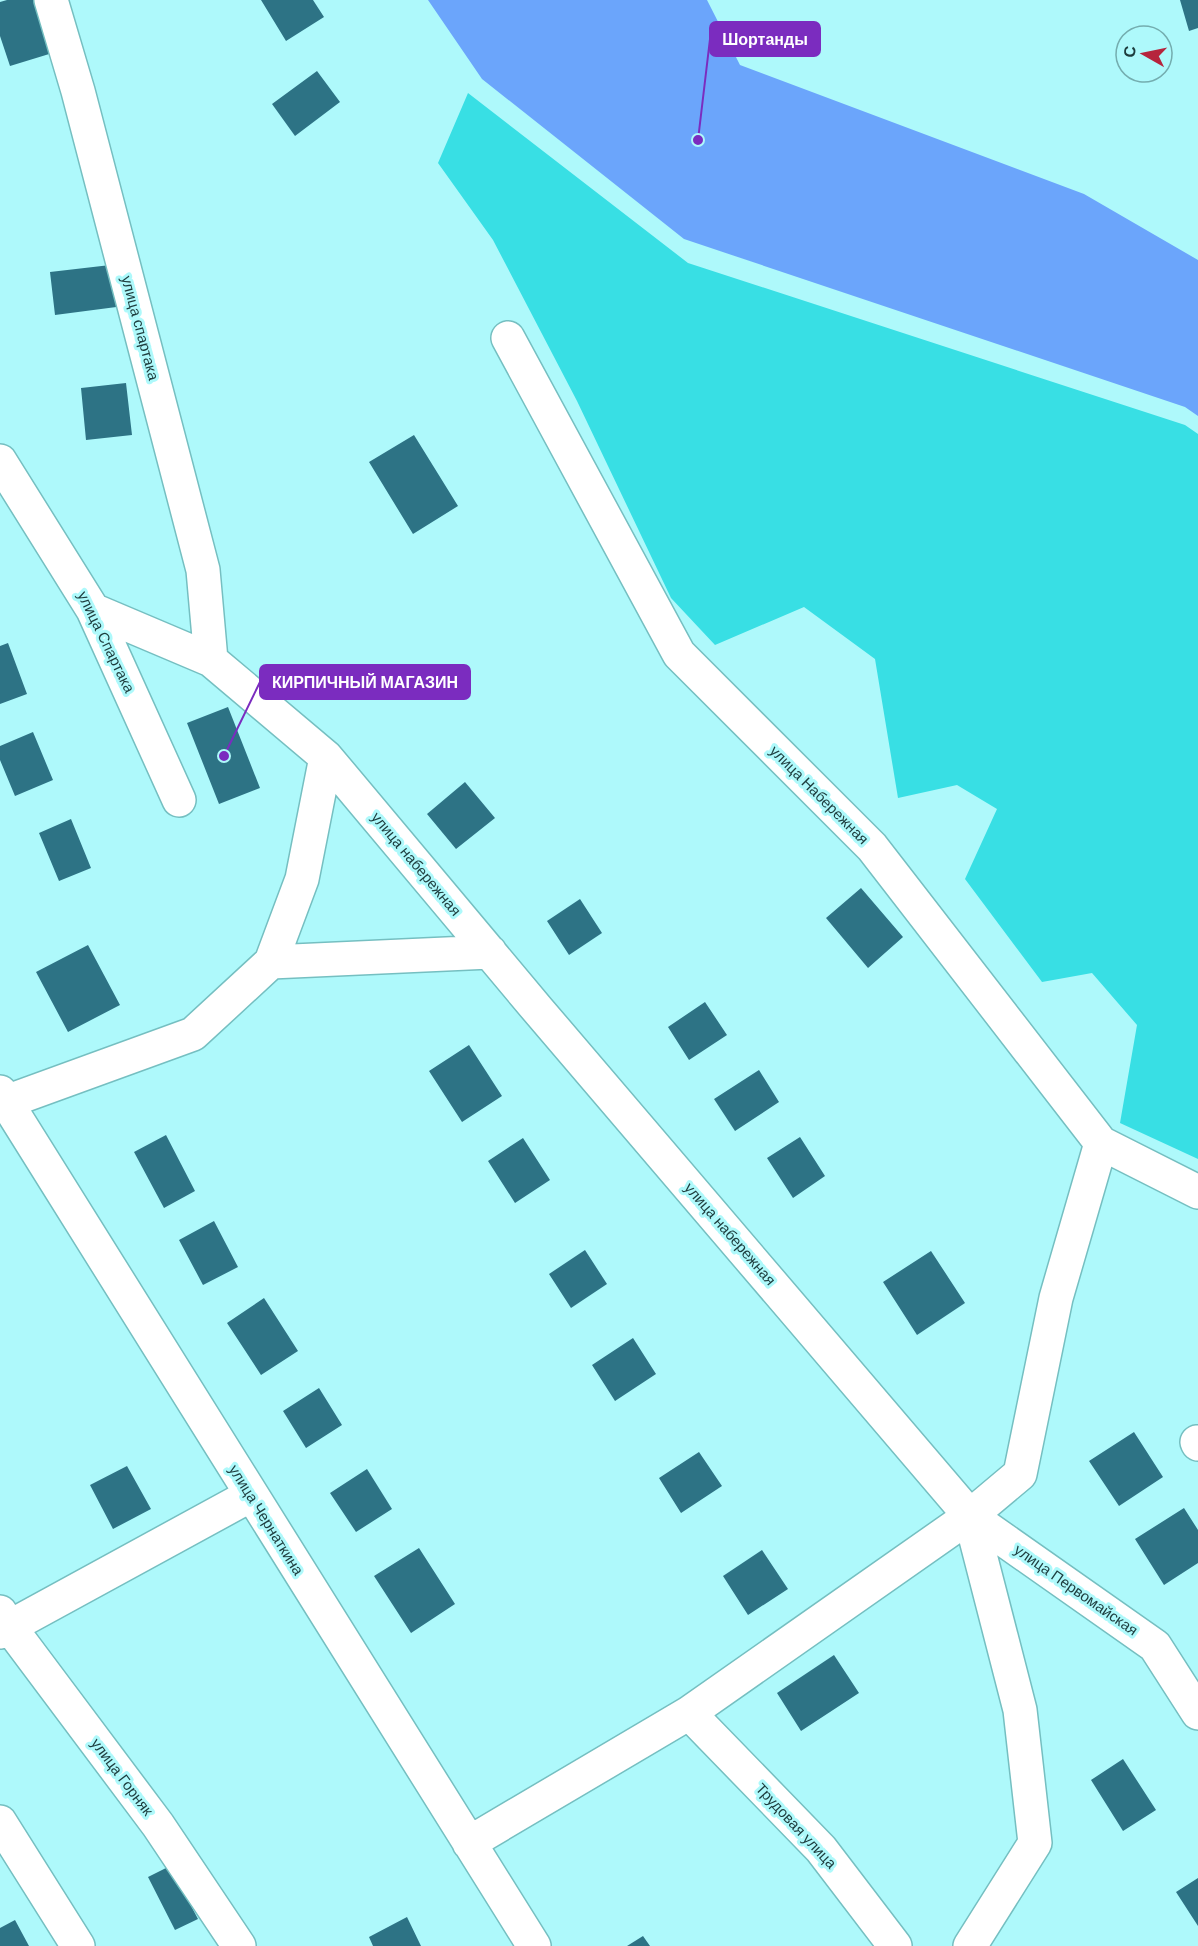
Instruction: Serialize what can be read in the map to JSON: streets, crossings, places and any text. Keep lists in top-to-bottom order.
{
  "streets": {
    "street": [
      "улица спартака",
      "улица Спартака",
      "улица Набережная",
      "улица набережная",
      "улица Чернаткина",
      "улица Первомайская",
      "улица Горняк",
      "Трудовая улица"
    ]
  },
  "crossings": [
    ["улица спартака", "улица набережная"],
    ["улица Спартака", "улица набережная"],
    ["улица набережная", "улица Первомайская"]
  ],
  "places": ["Шортанды", "КИРПИЧНЫЙ МАГАЗИН"],
  "north": "left"
}
